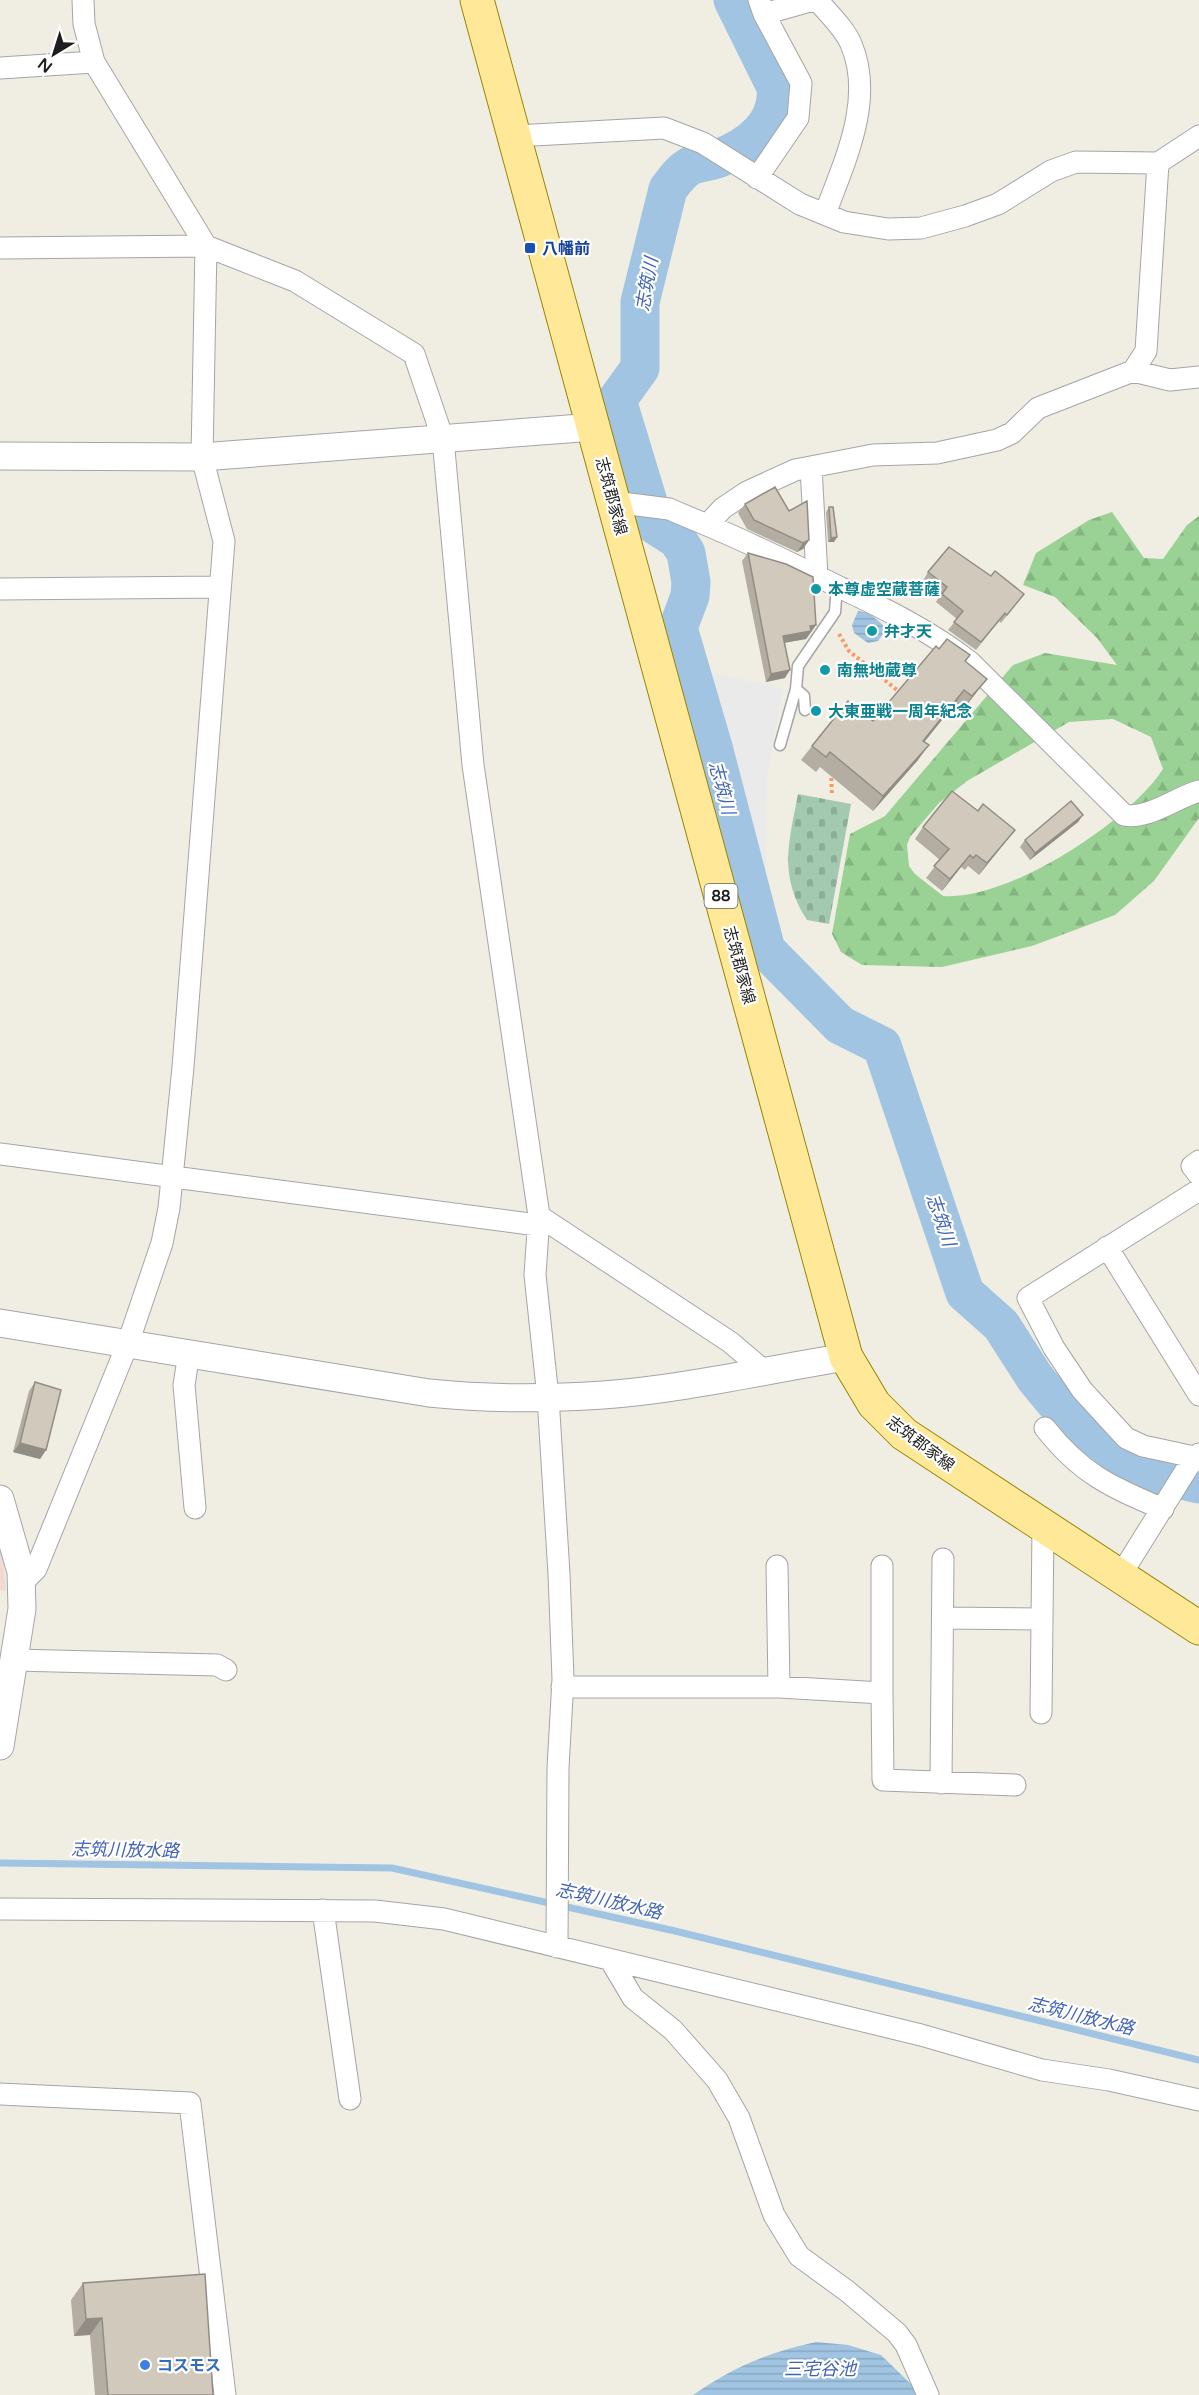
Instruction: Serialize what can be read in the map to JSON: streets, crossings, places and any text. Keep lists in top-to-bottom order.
{
  "streets": {
    "main road": ["志筑郡家線", "88"]
  },
  "water": ["志筑川", "志筑川放水路", "三宅谷池"],
  "places": {
    "transit": ["八幡前"],
    "other": [
      "本尊虚空蔵菩薩",
      "弁才天",
      "南無地蔵尊",
      "大東亜戦一周年紀念",
      "コスモス"
    ]
  },
  "north": "bottom left"
}
